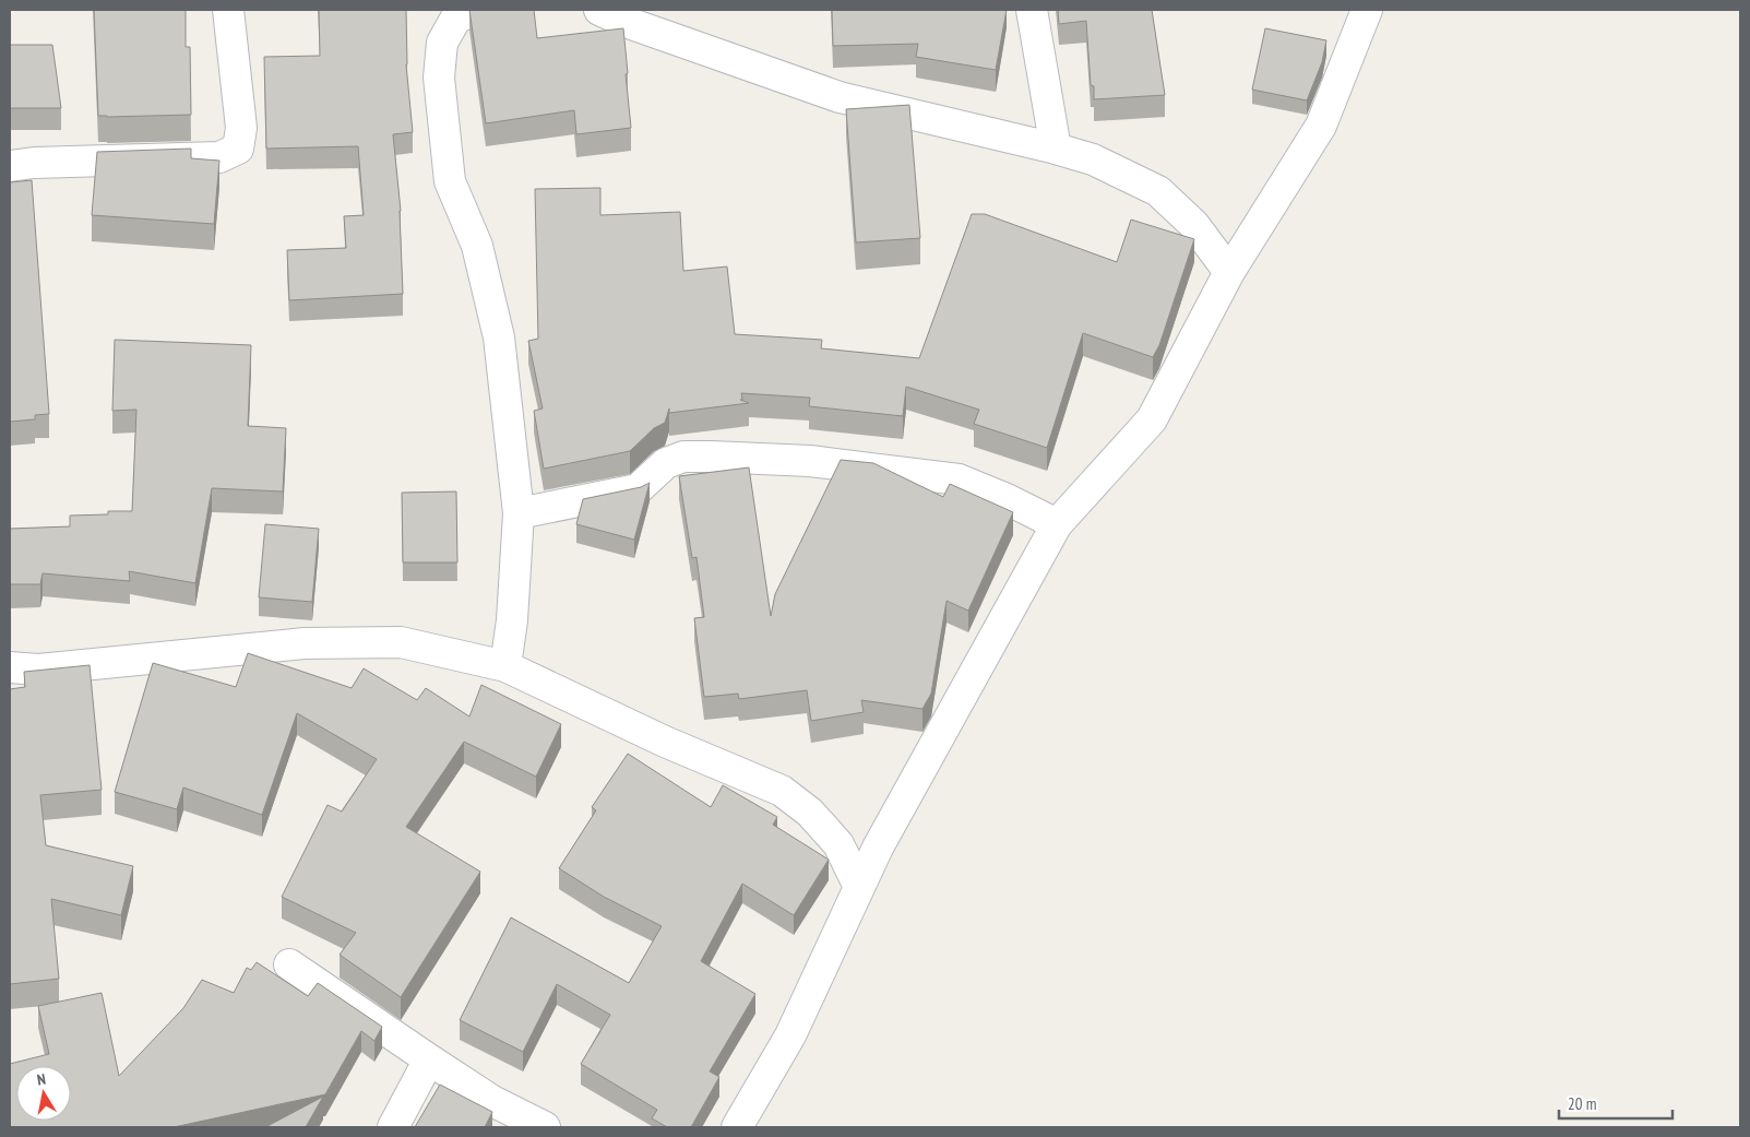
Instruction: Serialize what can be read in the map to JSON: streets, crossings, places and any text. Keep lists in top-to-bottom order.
{
  "scale_bar": "20 m",
  "north": "top"
}
